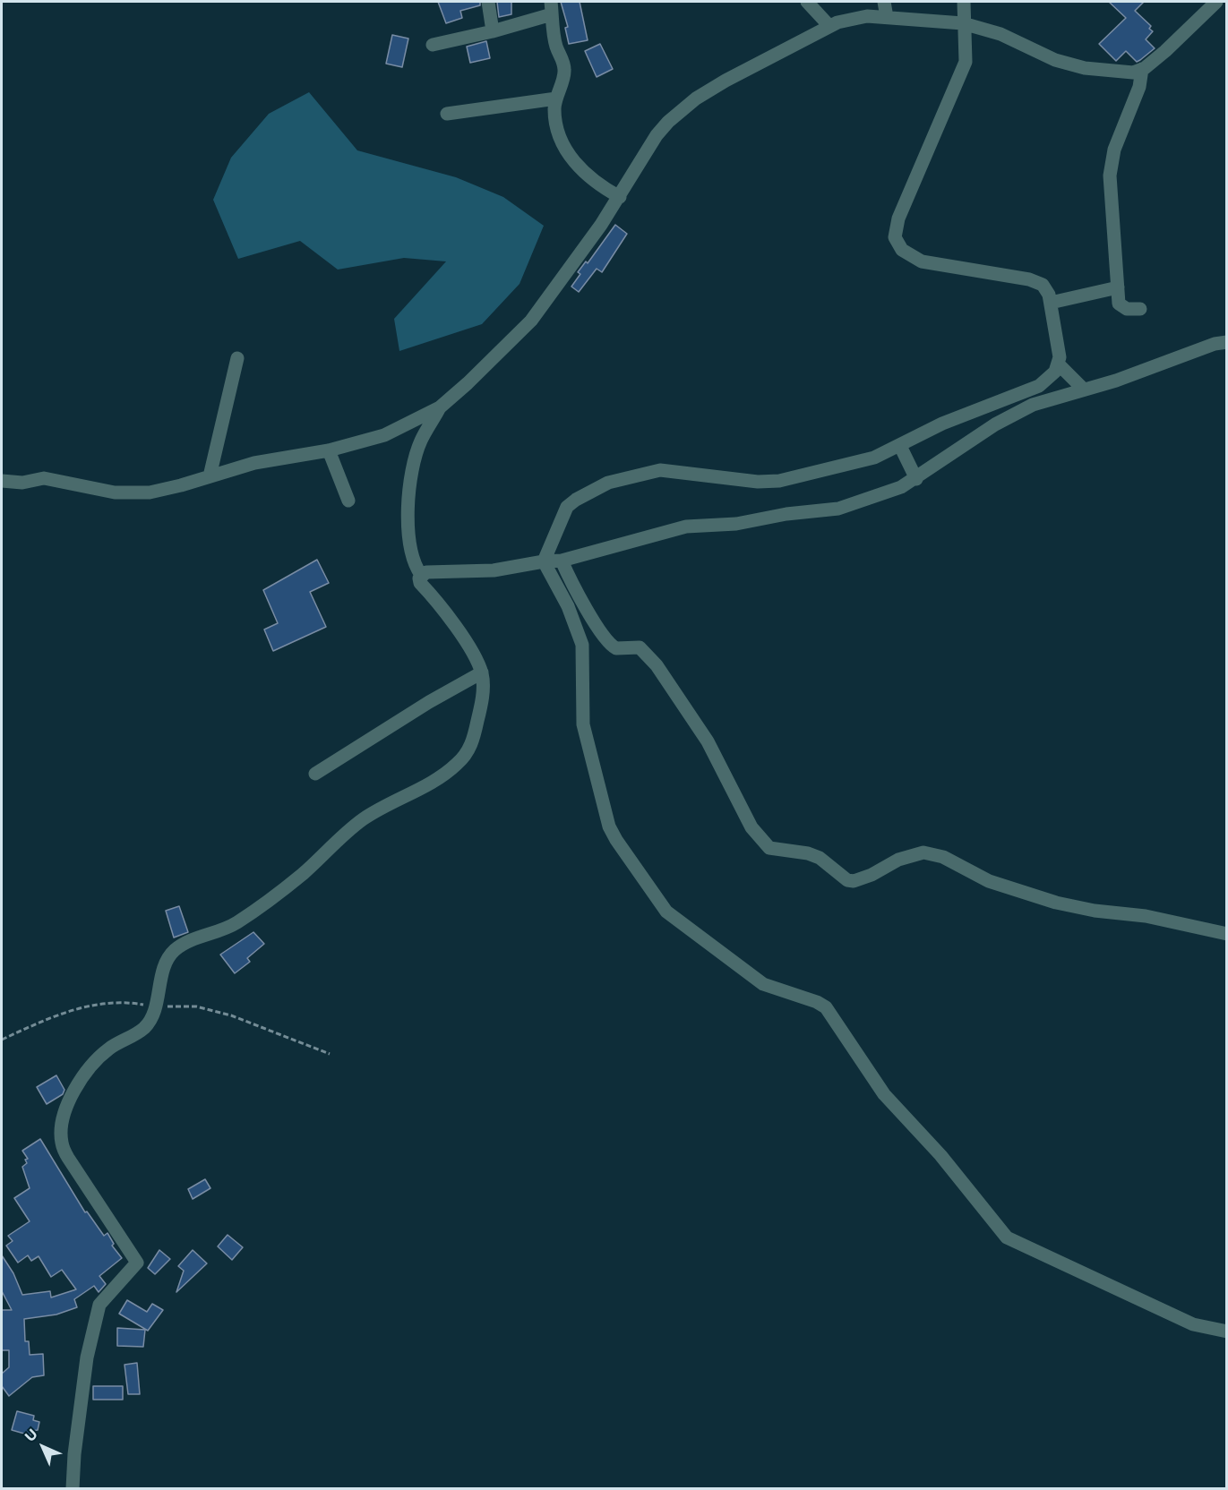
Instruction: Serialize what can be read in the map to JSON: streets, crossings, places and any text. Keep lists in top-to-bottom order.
{
  "north": "top left"
}
